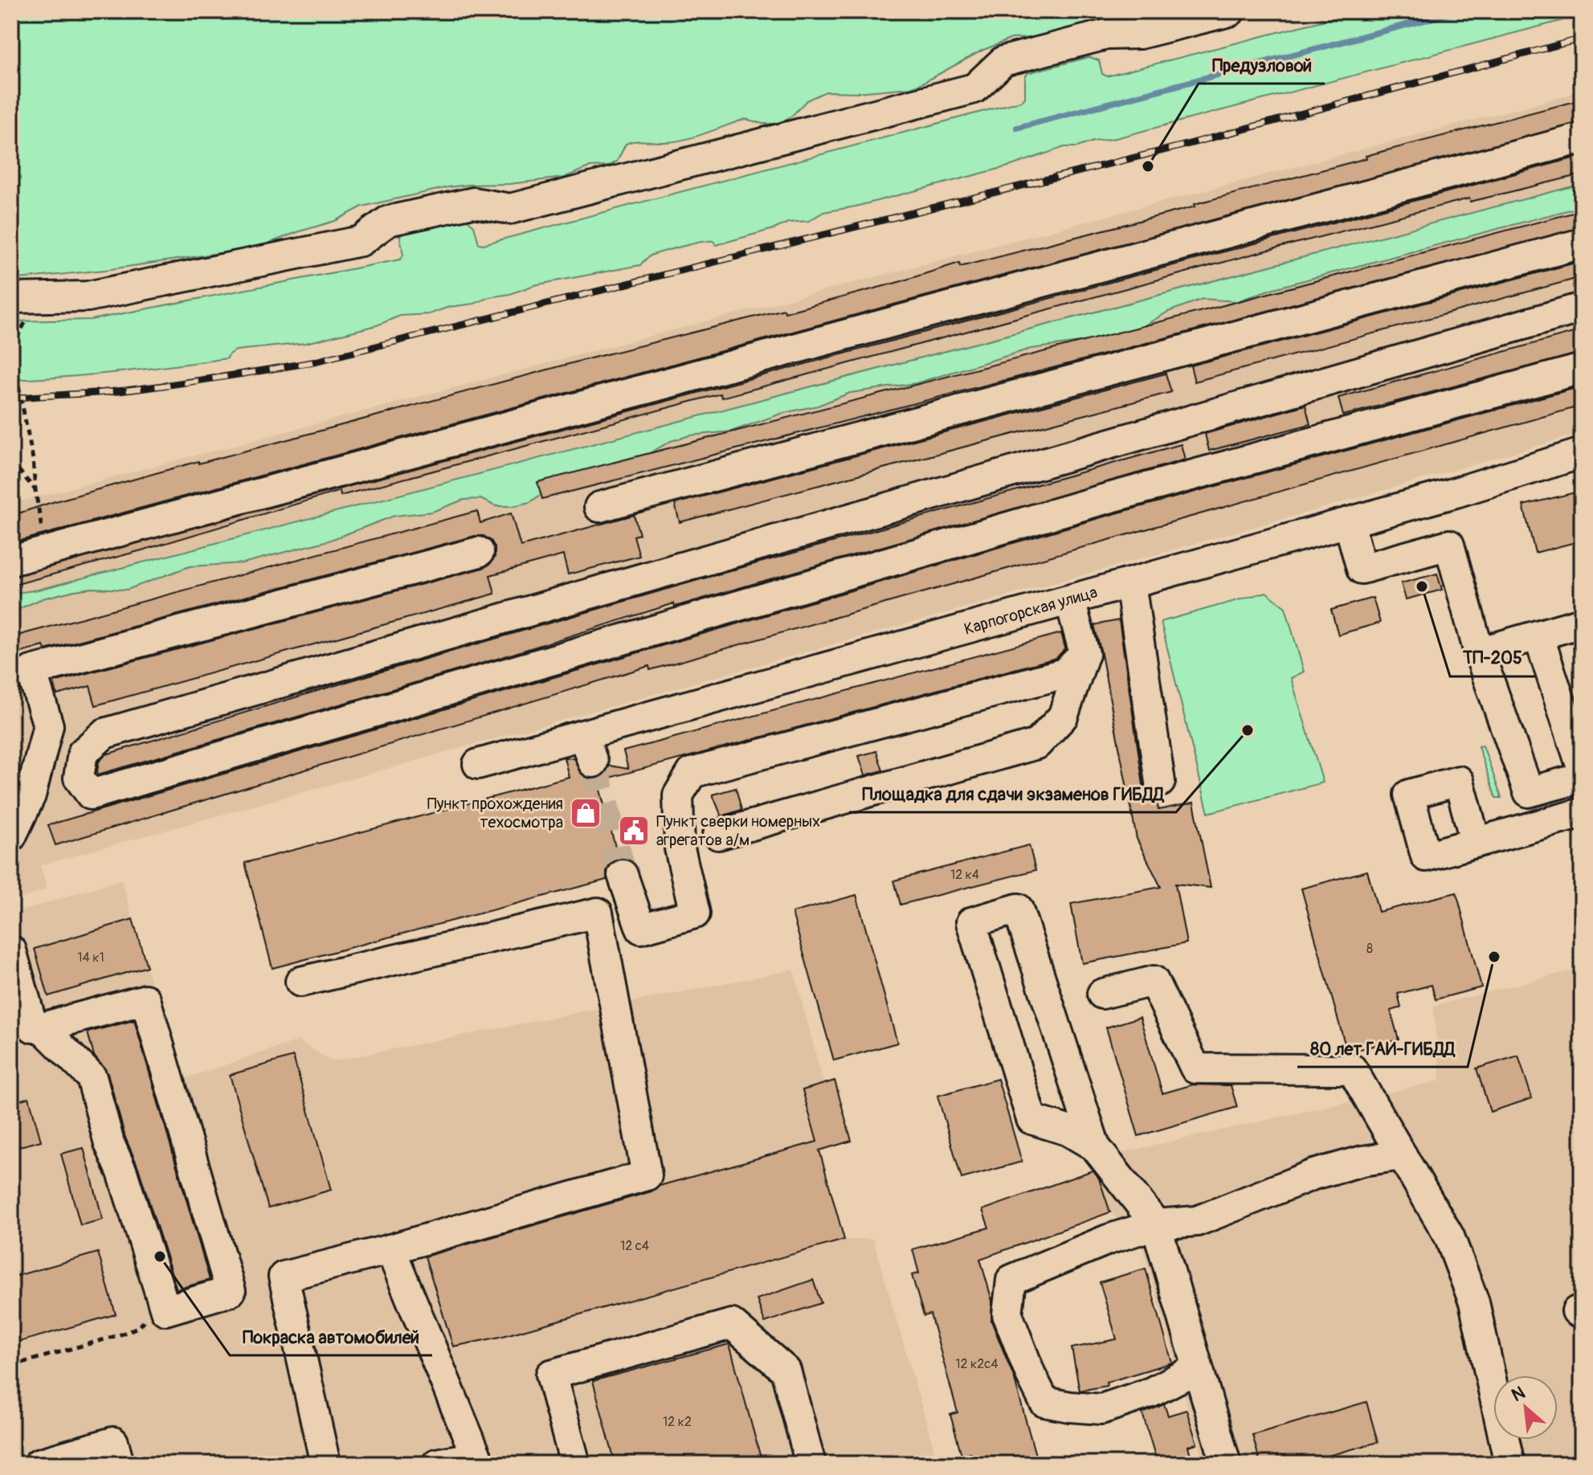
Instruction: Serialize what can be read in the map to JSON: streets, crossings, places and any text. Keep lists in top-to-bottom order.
{
  "streets": {
    "street": ["Карпогорская улица"]
  },
  "places": {
    "other": [
      "Предузловой",
      "ТП-205",
      "Площадка для сдачи экзаменов ГИБДД",
      "80 лет ГАИ-ГИБДД",
      "Покраска автомобилей"
    ],
    "shop": ["Пункт прохождения техосмотра"],
    "public building": ["Пункт сверки номерных агрегатов а/м"]
  },
  "house_numbers": [
    "12 к4",
    "8",
    "14 к1",
    "12 с4",
    "12 к2с4",
    "12 к2"
  ],
  "north": "top left"
}
